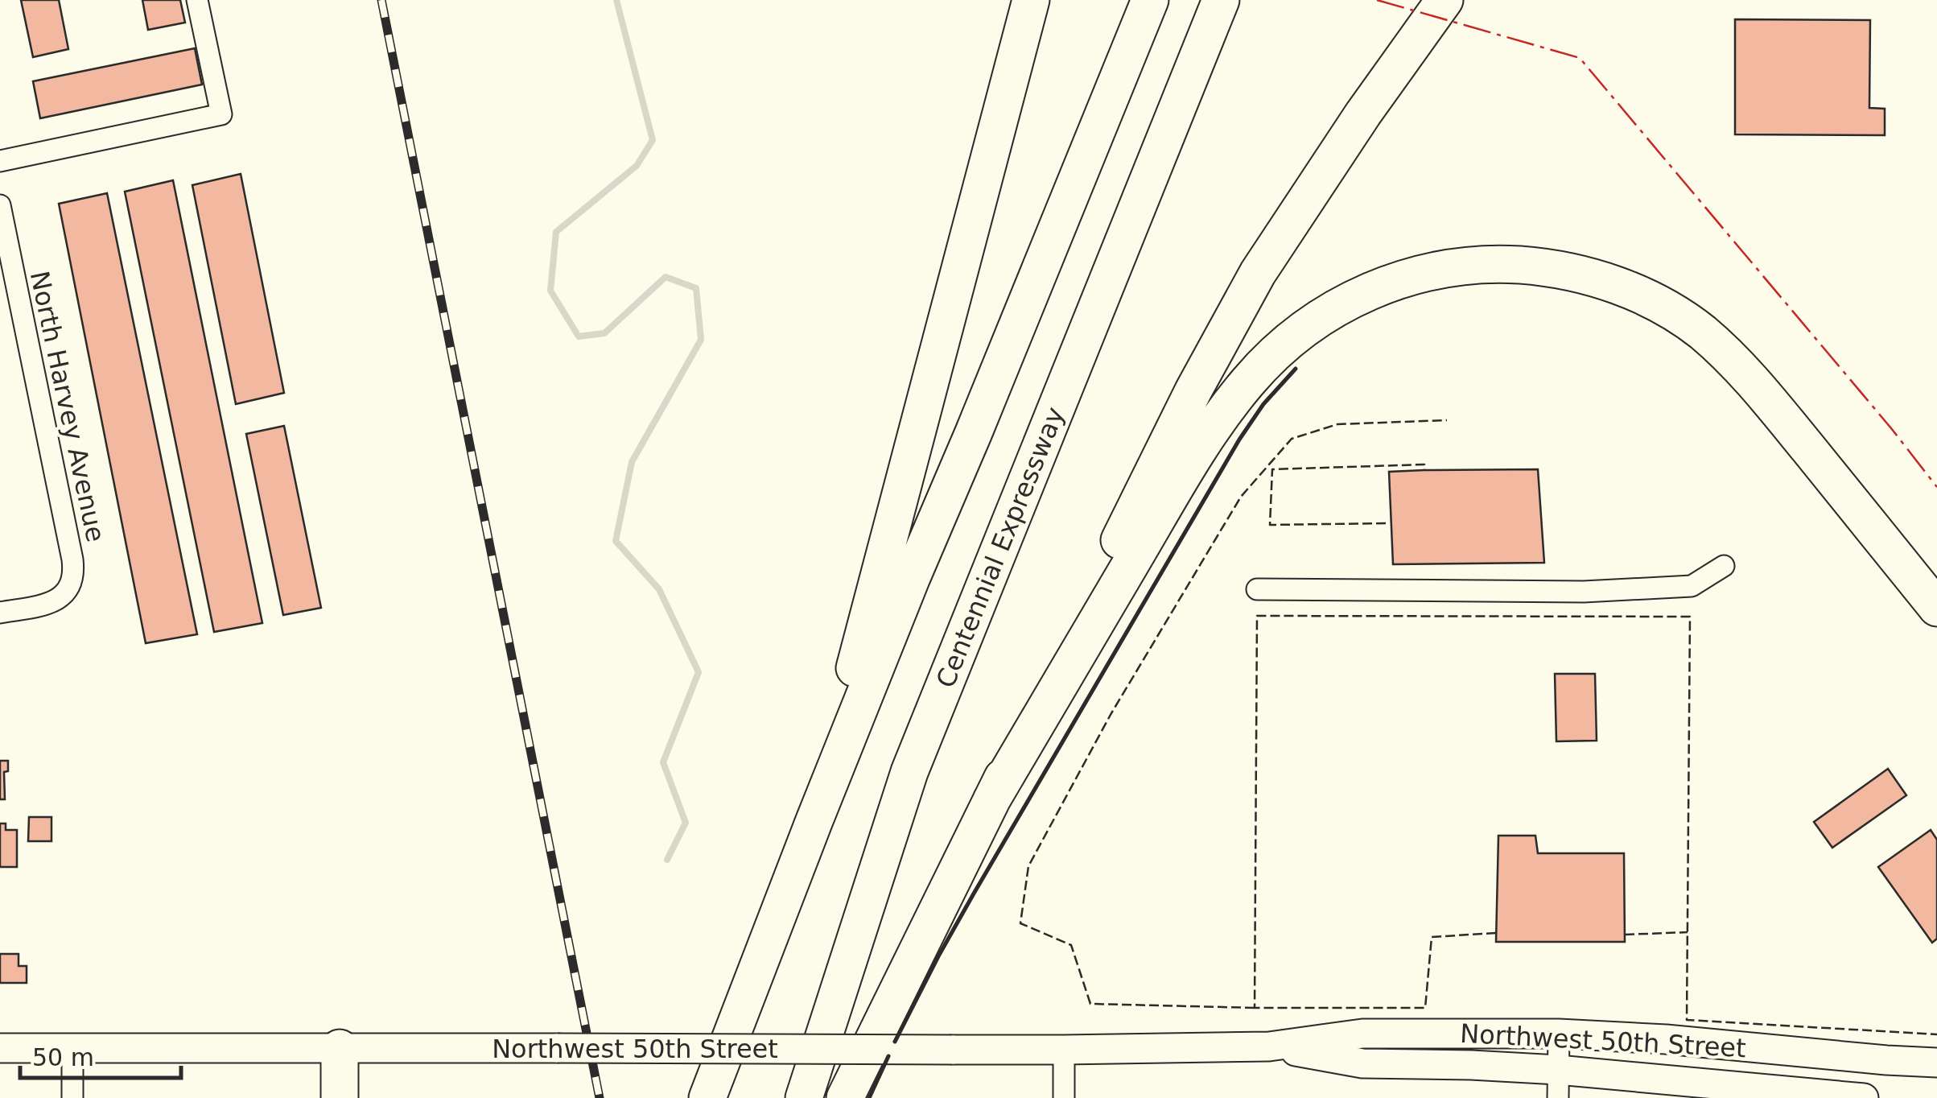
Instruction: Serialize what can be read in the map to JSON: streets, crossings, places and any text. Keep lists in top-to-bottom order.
{
  "streets": {
    "highway": ["Centennial Expressway"],
    "main road": ["Northwest 50th Street"],
    "street": ["North Harvey Avenue"]
  },
  "scale_bar": "50 m"
}
